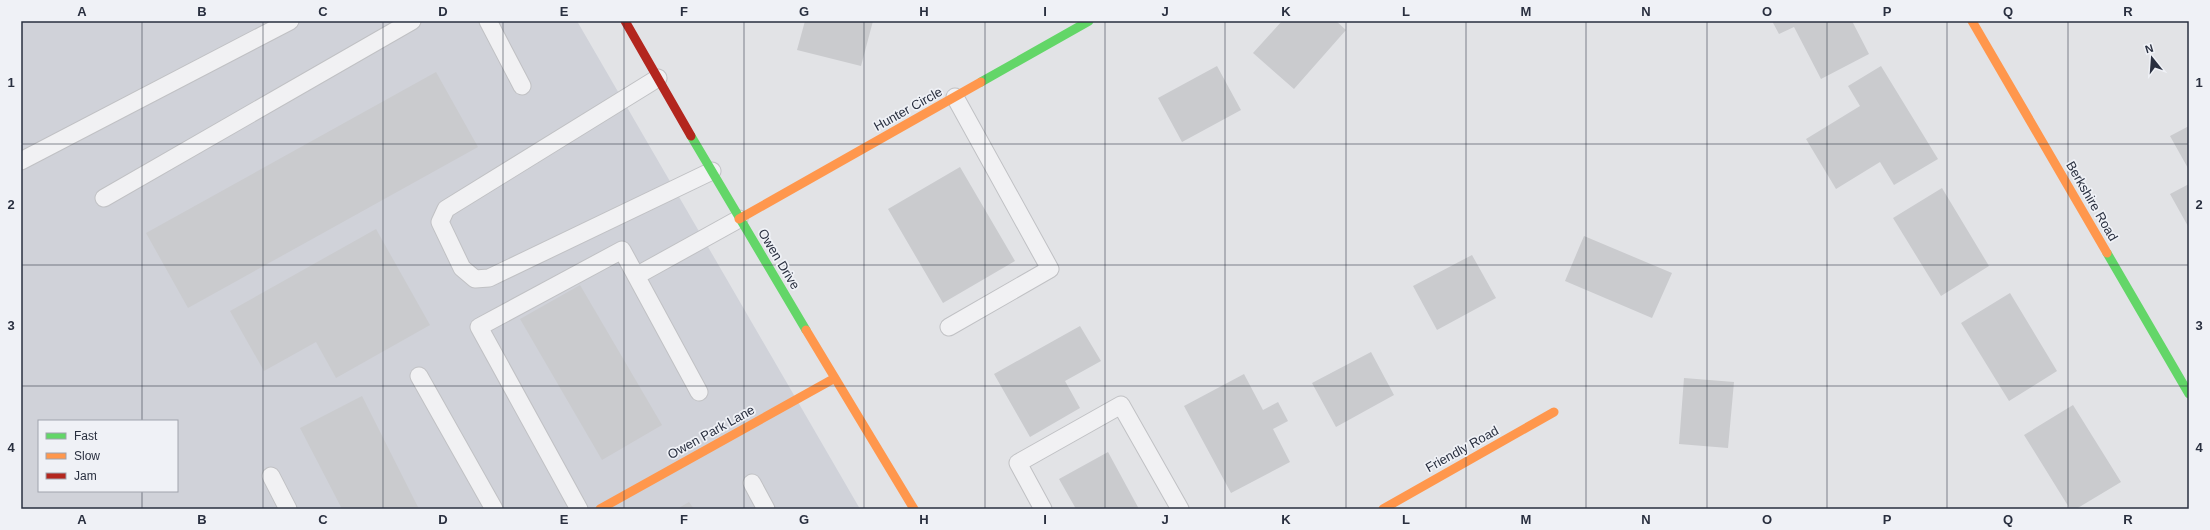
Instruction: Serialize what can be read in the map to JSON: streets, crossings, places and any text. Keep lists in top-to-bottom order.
{
  "streets": {
    "street": [
      "Hunter Circle",
      "Berkshire Road",
      "Owen Drive",
      "Owen Park Lane",
      "Friendly Road"
    ]
  },
  "crossings": [
    ["Hunter Circle", "Owen Drive"],
    ["Owen Drive", "Owen Park Lane"]
  ],
  "legend": ["Fast", "Slow", "Jam"],
  "north": "top",
  "grid": {
    "columns": [
      "A",
      "B",
      "C",
      "D",
      "E",
      "F",
      "G",
      "H",
      "I",
      "J",
      "K",
      "L",
      "M",
      "N",
      "O",
      "P",
      "Q",
      "R"
    ],
    "rows": [
      "1",
      "2",
      "3",
      "4"
    ]
  }
}
